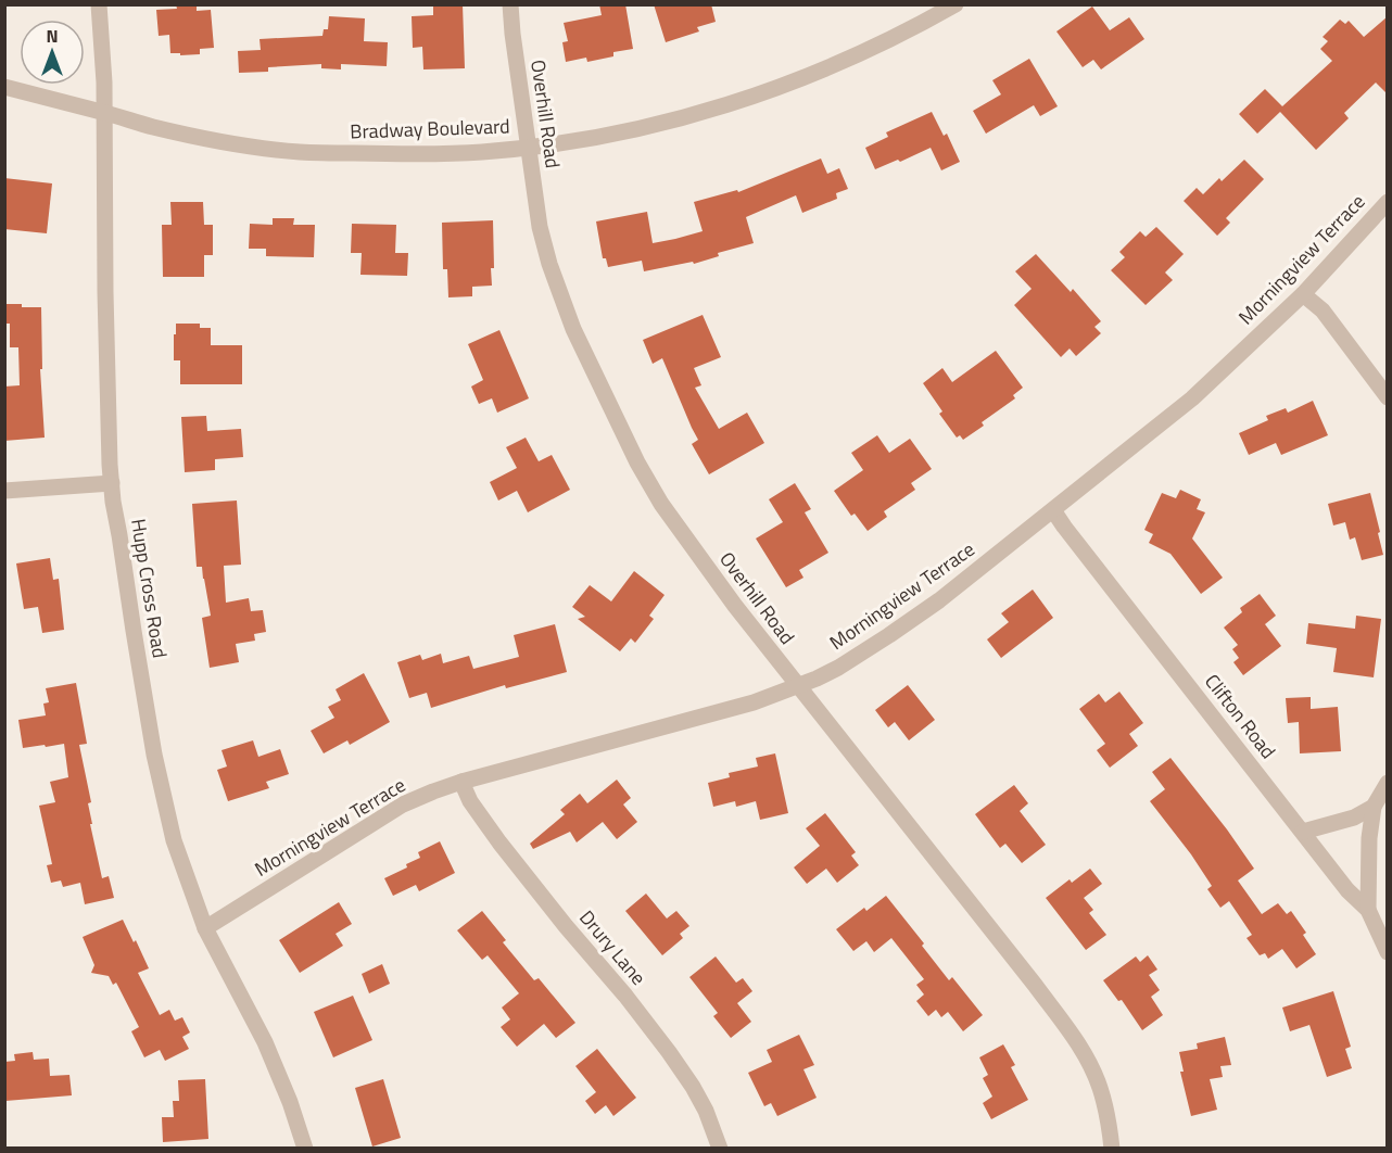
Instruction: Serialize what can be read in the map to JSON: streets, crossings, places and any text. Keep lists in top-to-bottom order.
{
  "streets": {
    "street": [
      "Overhill Road",
      "Bradway Boulevard",
      "Morningview Terrace",
      "Hupp Cross Road",
      "Clifton Road",
      "Drury Lane"
    ]
  },
  "crossings": [
    ["Overhill Road", "Bradway Boulevard"],
    ["Overhill Road", "Morningview Terrace"],
    ["Bradway Boulevard", "Hupp Cross Road"],
    ["Morningview Terrace", "Hupp Cross Road"],
    ["Morningview Terrace", "Clifton Road"],
    ["Morningview Terrace", "Drury Lane"]
  ],
  "north": "top"
}
